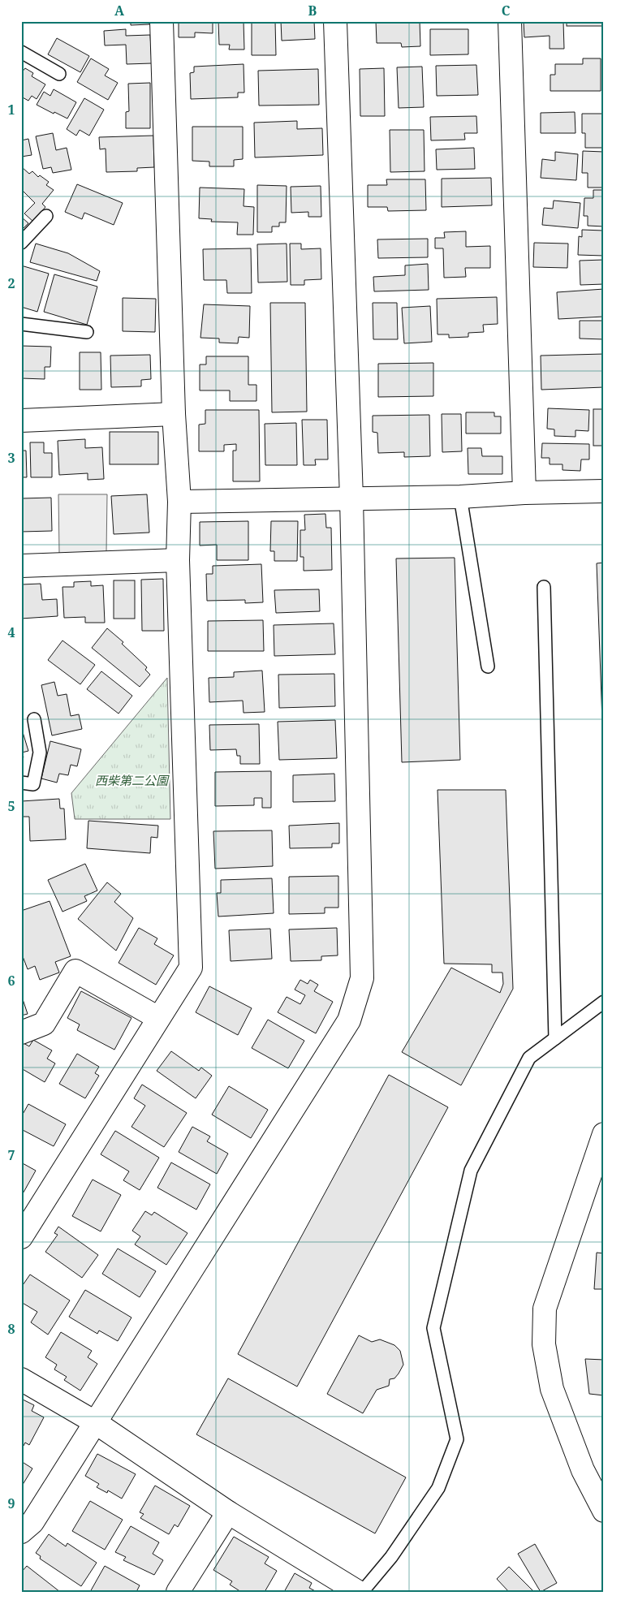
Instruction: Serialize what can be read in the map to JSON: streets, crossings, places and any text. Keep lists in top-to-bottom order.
{
  "parks": ["西柴第二公園"],
  "grid": {
    "columns": ["A", "B", "C"],
    "rows": [
      "1",
      "2",
      "3",
      "4",
      "5",
      "6",
      "7",
      "8",
      "9"
    ]
  }
}
